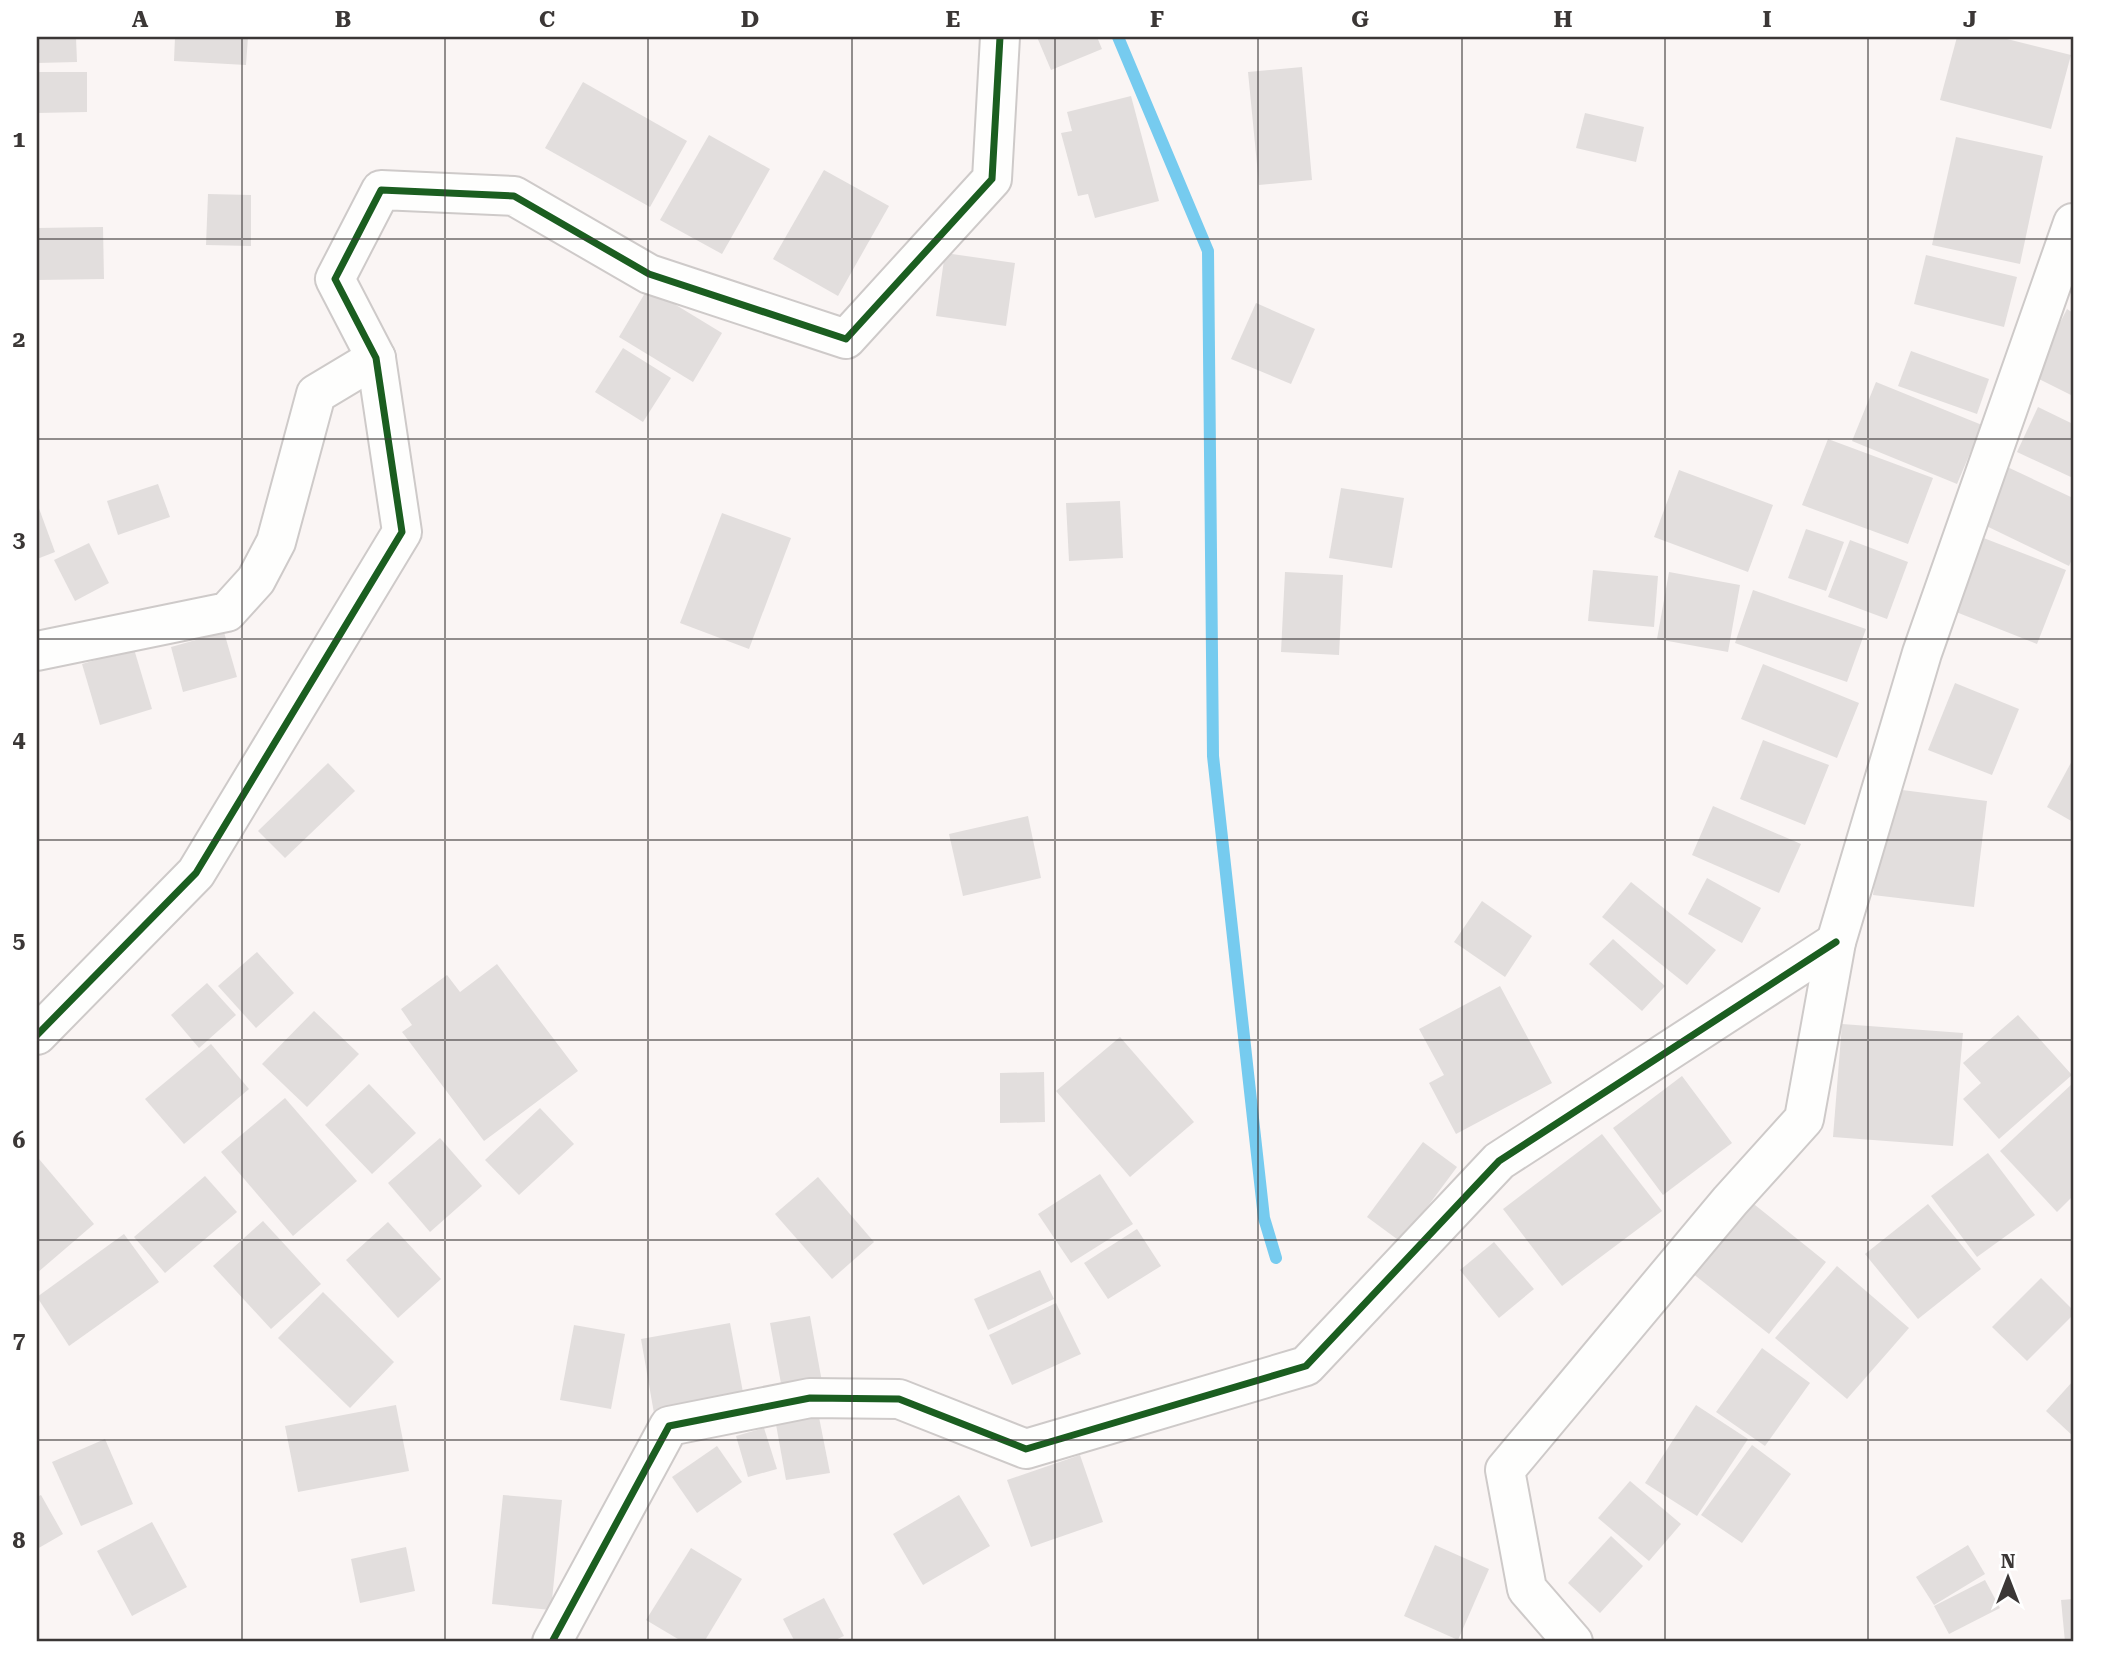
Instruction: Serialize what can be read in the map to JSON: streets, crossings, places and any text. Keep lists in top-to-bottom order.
{
  "north": "top",
  "grid": {
    "columns": [
      "A",
      "B",
      "C",
      "D",
      "E",
      "F",
      "G",
      "H",
      "I",
      "J"
    ],
    "rows": [
      "1",
      "2",
      "3",
      "4",
      "5",
      "6",
      "7",
      "8"
    ]
  }
}
